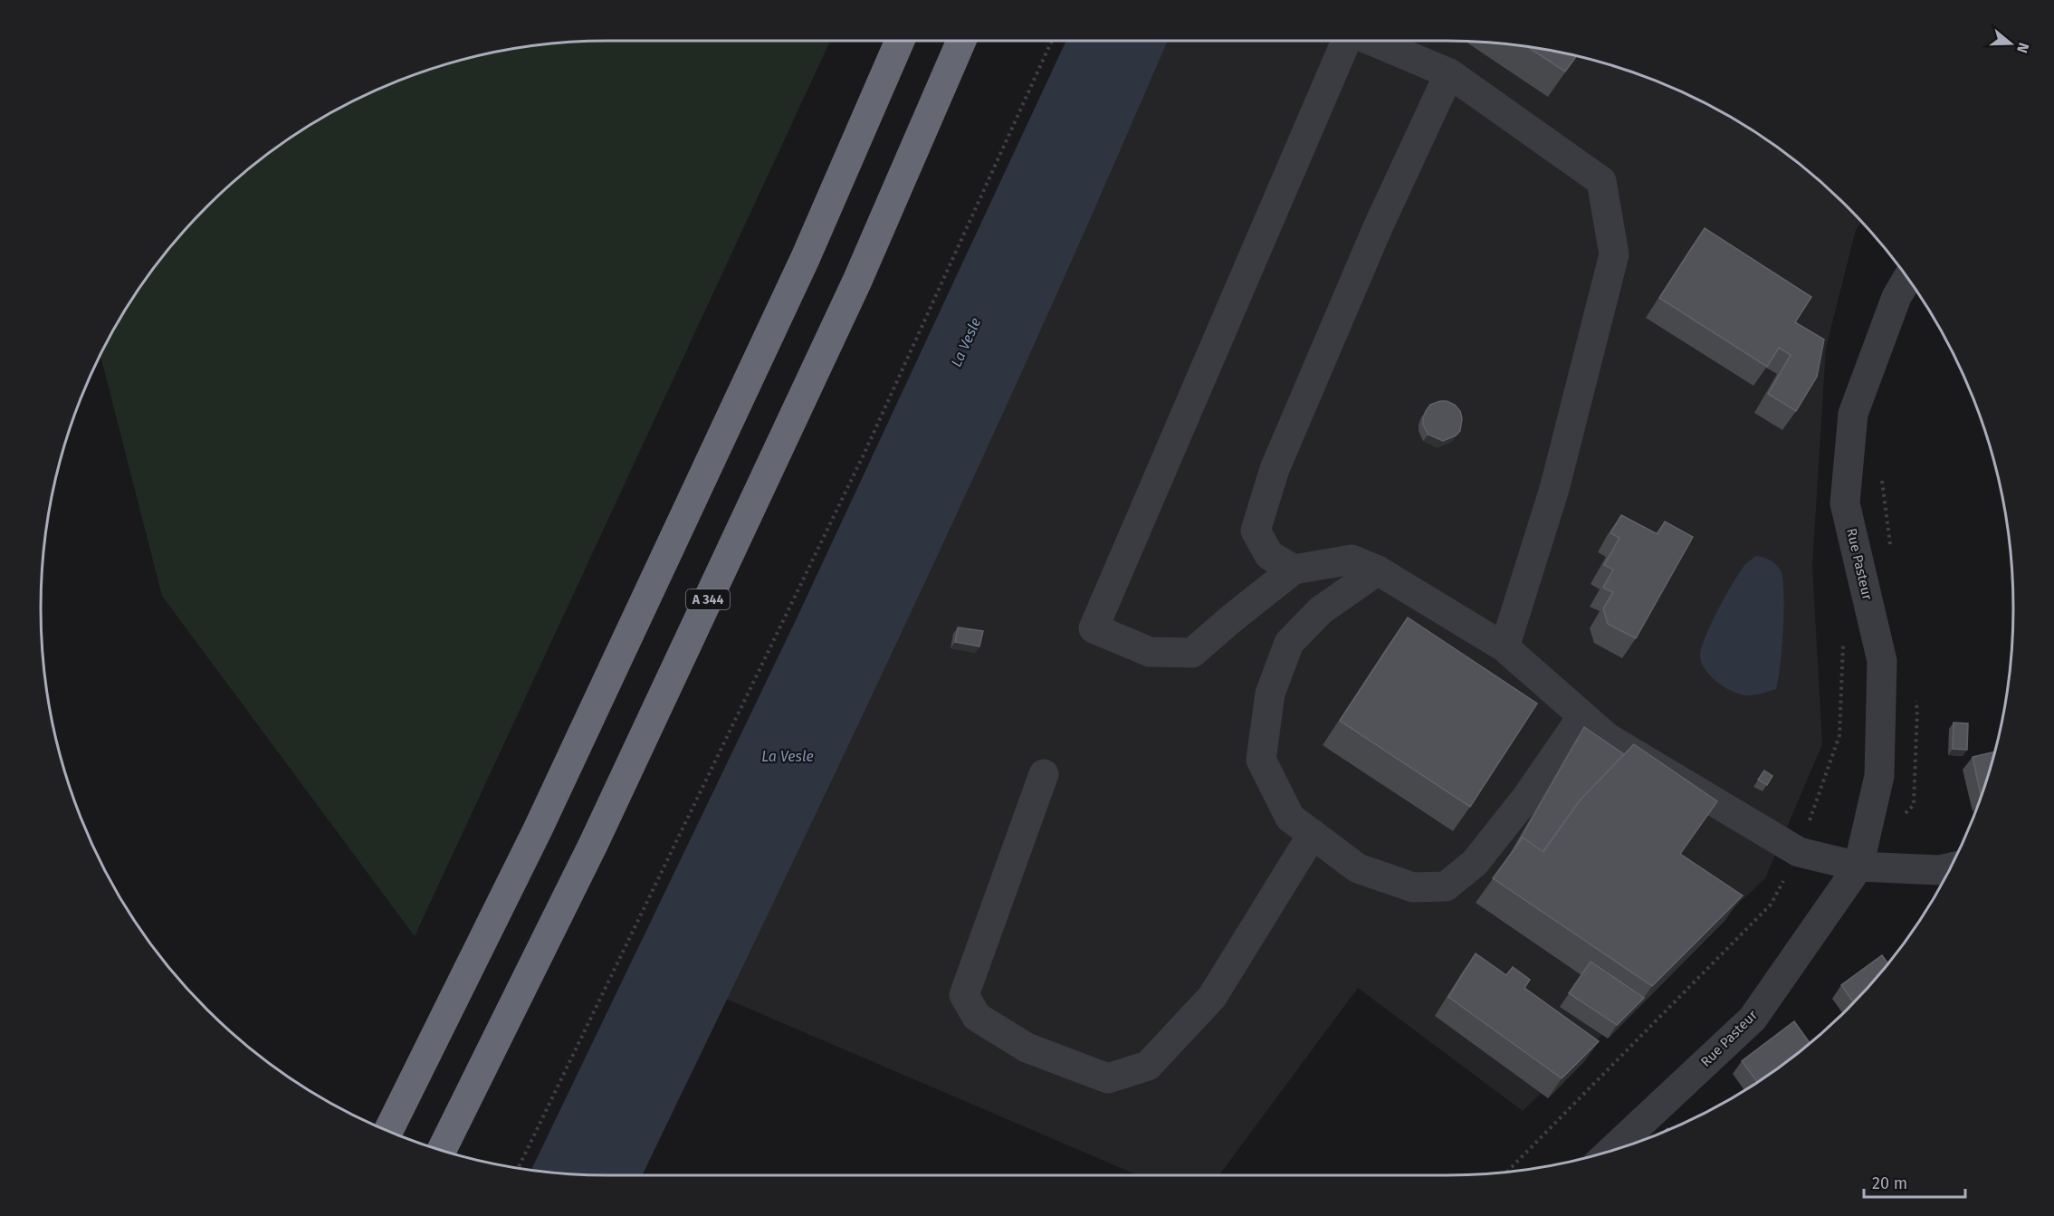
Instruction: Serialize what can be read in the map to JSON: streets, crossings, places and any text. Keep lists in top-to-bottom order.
{
  "streets": {
    "highway": ["A 344"],
    "street": ["Rue Pasteur"]
  },
  "water": ["La Vesle"],
  "scale_bar": "20 m",
  "north": "right"
}
